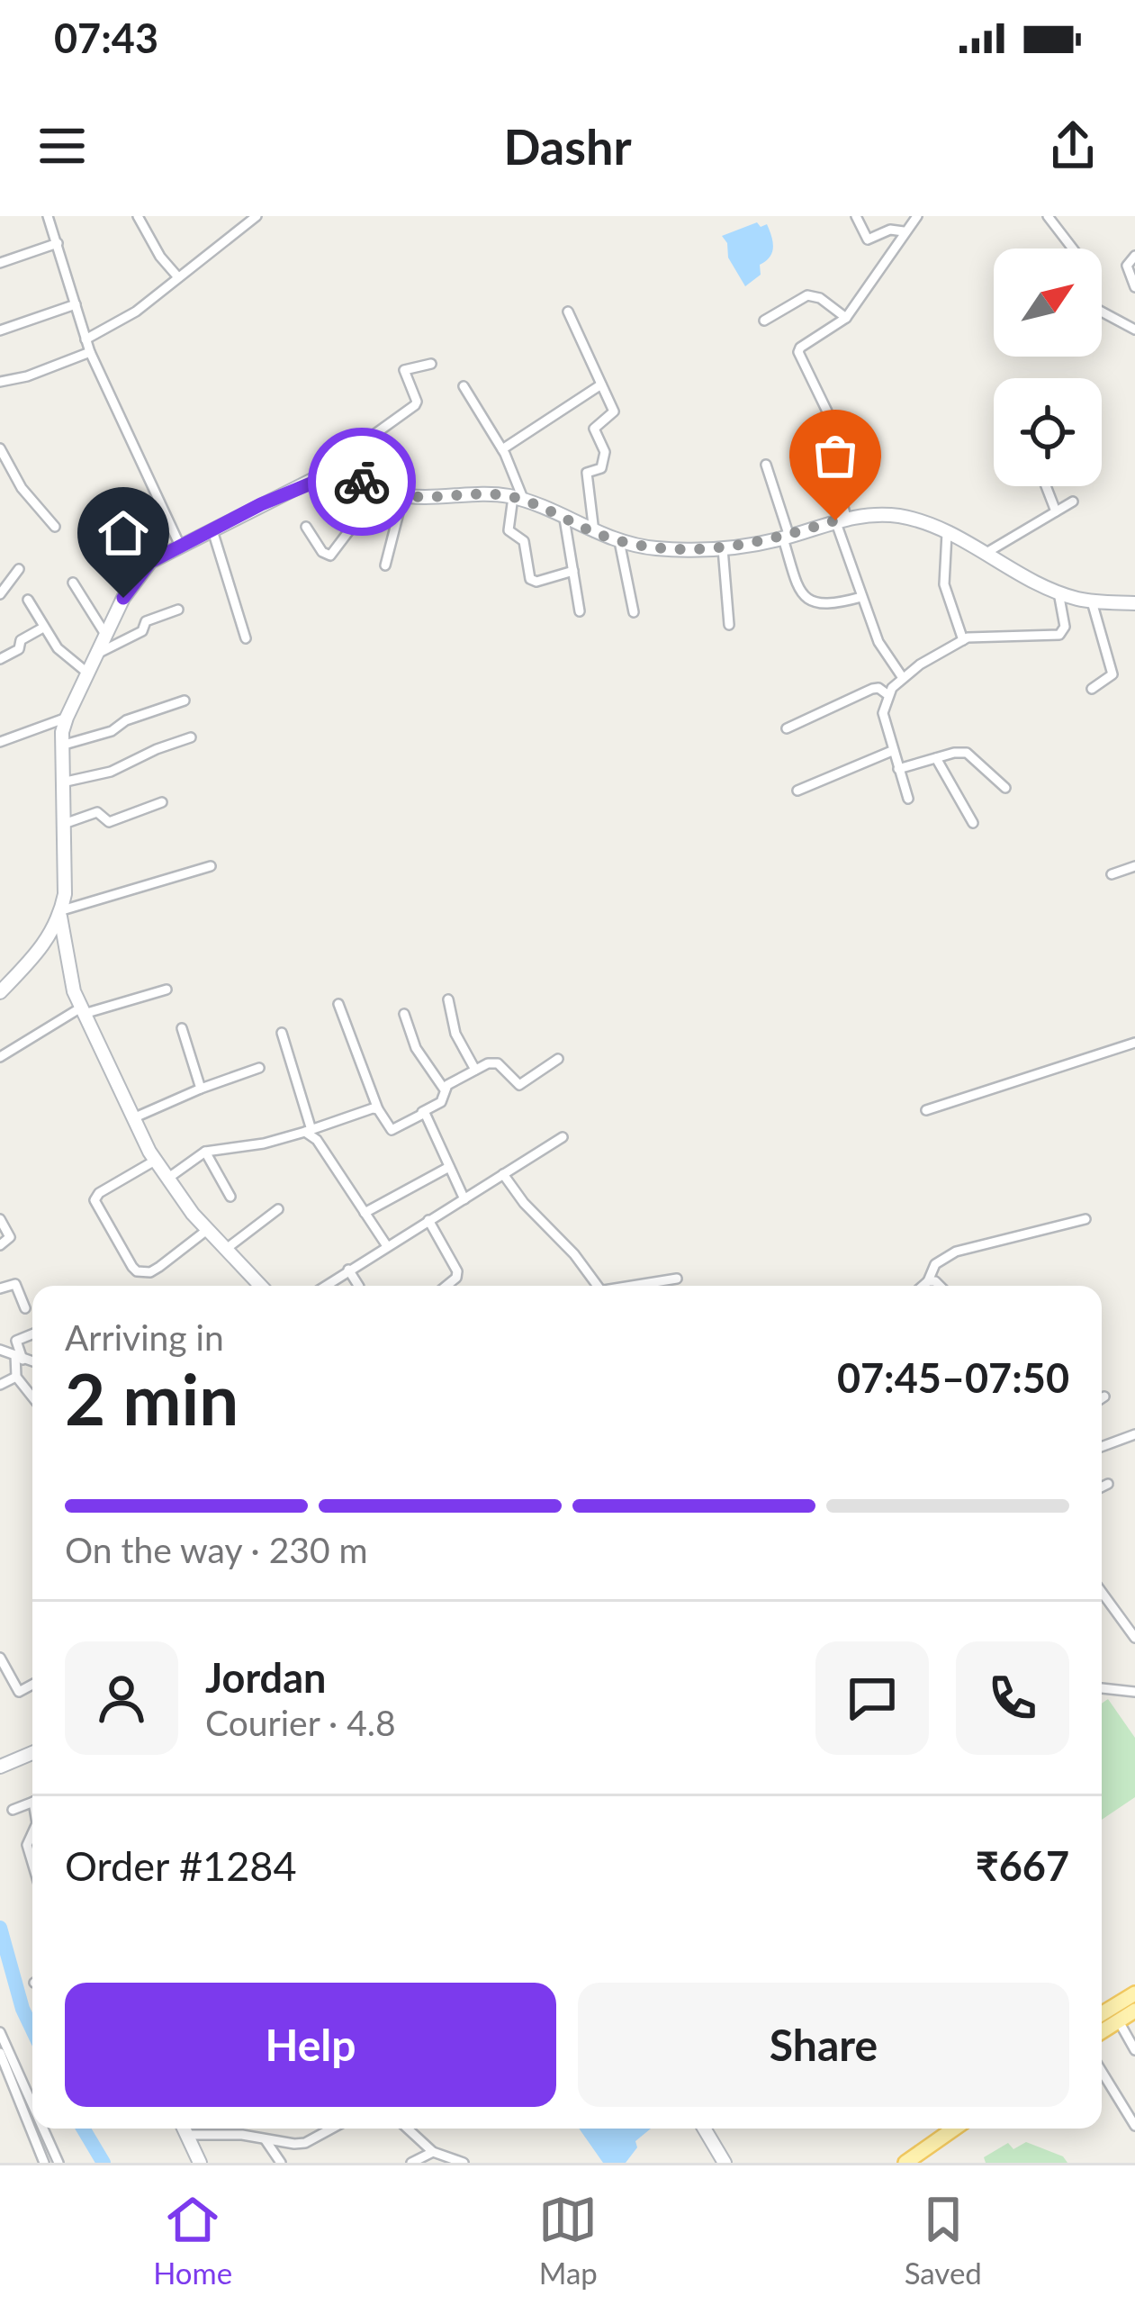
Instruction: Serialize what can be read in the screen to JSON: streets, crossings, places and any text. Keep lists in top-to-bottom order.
{
  "north": "top right",
  "page": {
    "status": "07:43",
    "header": "Dashr",
    "heading": ["2 min", "Arriving in", "07:45–07:50"],
    "panel": [
      "Jordan",
      "Courier · 4.8",
      "Order #1284",
      "₹667"
    ],
    "bar": "On the way · 230 m",
    "buttons": ["Help", "Share"],
    "tabs": ["Home", "Map", "Saved"]
  }
}
